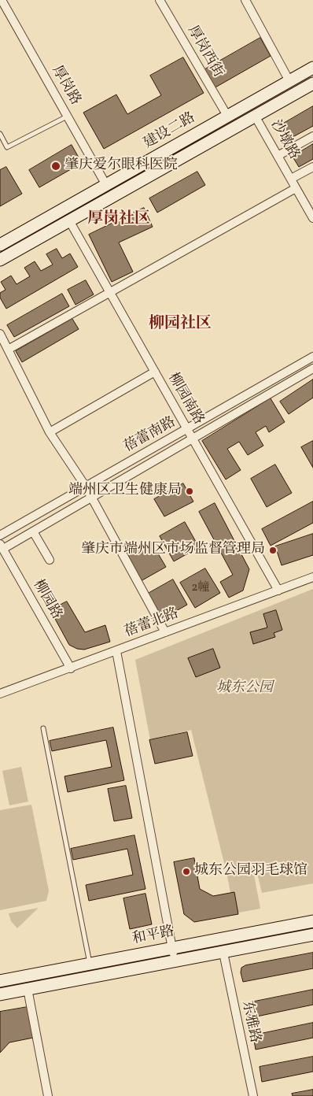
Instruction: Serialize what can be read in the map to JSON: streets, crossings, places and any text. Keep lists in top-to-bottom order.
{
  "streets": {
    "main road": ["建设二路", "和平路"],
    "street": [
      "厚岗西街",
      "厚岗路",
      "沙墩路",
      "柳园南路",
      "蓓蕾南路",
      "柳园路",
      "蓓蕾北路",
      "东雅路"
    ]
  },
  "crossings": [
    ["厚岗西街", "建设二路"],
    ["厚岗路", "建设二路"],
    ["建设二路", "沙墩路"],
    ["建设二路", "柳园南路"],
    ["柳园南路", "蓓蕾南路"],
    ["柳园南路", "蓓蕾北路"],
    ["蓓蕾南路", "柳园路"],
    ["柳园路", "蓓蕾北路"],
    ["和平路", "东雅路"]
  ],
  "districts": ["厚岗社区", "柳园社区"],
  "parks": ["城东公园"],
  "places": [
    "肇庆爱尔眼科医院",
    "端州区卫生健康局",
    "肇庆市端州区市场监督管理局",
    "城东公园羽毛球馆"
  ],
  "house_numbers": ["2幢"]
}
